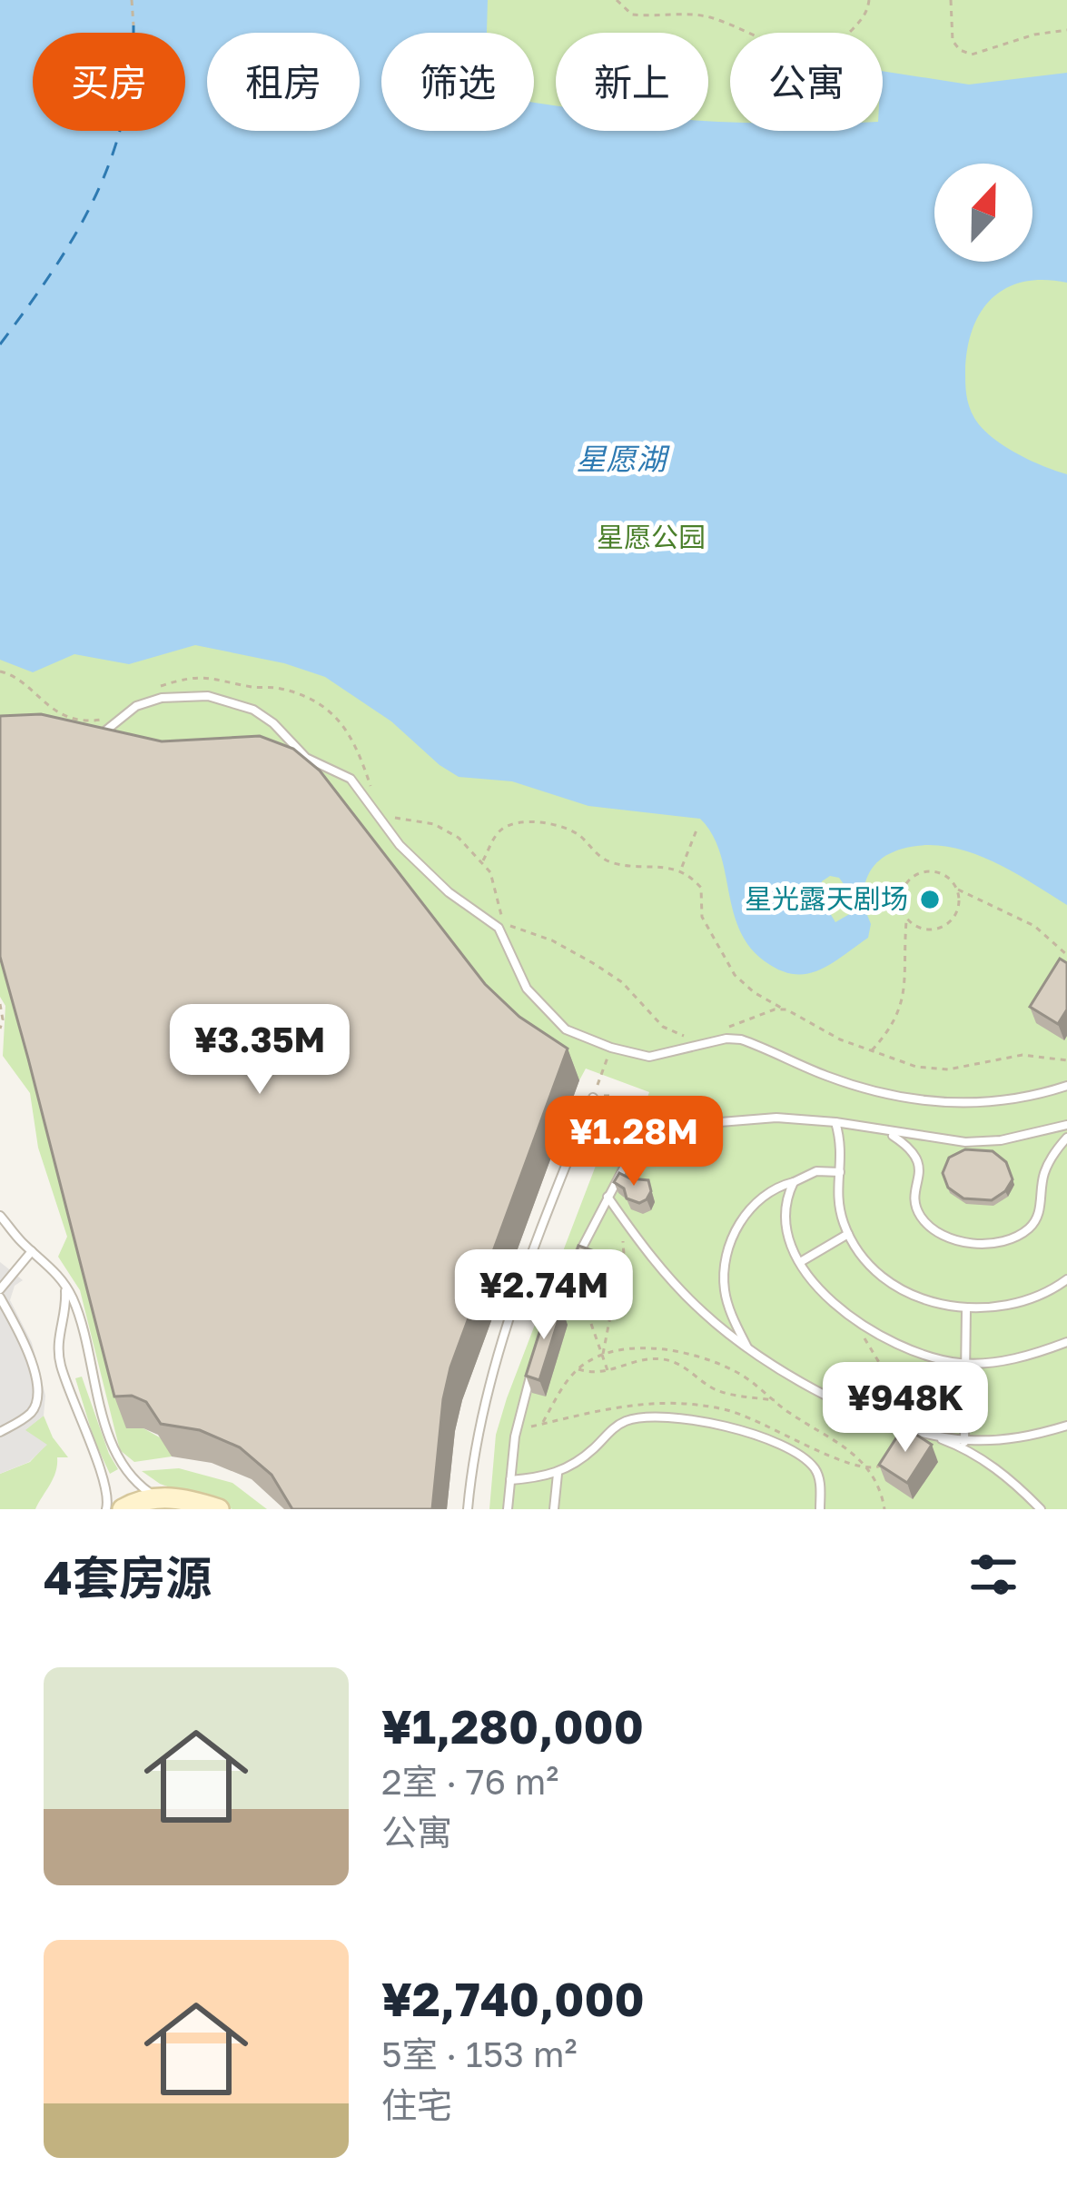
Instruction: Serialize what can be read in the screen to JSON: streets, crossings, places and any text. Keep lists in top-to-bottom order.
{
  "water": ["星愿湖"],
  "parks": ["星愿公园"],
  "places": ["星光露天剧场"],
  "north": "top",
  "page": {
    "chip": [
      "买房",
      "租房",
      "筛选",
      "新上",
      "公寓"
    ],
    "price": [
      "¥3.35M",
      "¥1.28M",
      "¥2.74M",
      "¥948K"
    ],
    "heading": "4套房源",
    "list": [
      {
        "name": "¥1,280,000",
        "note": "2室 · 76 m² · 公寓"
      },
      {
        "name": "¥2,740,000",
        "note": "5室 · 153 m² · 住宅"
      }
    ]
  }
}
